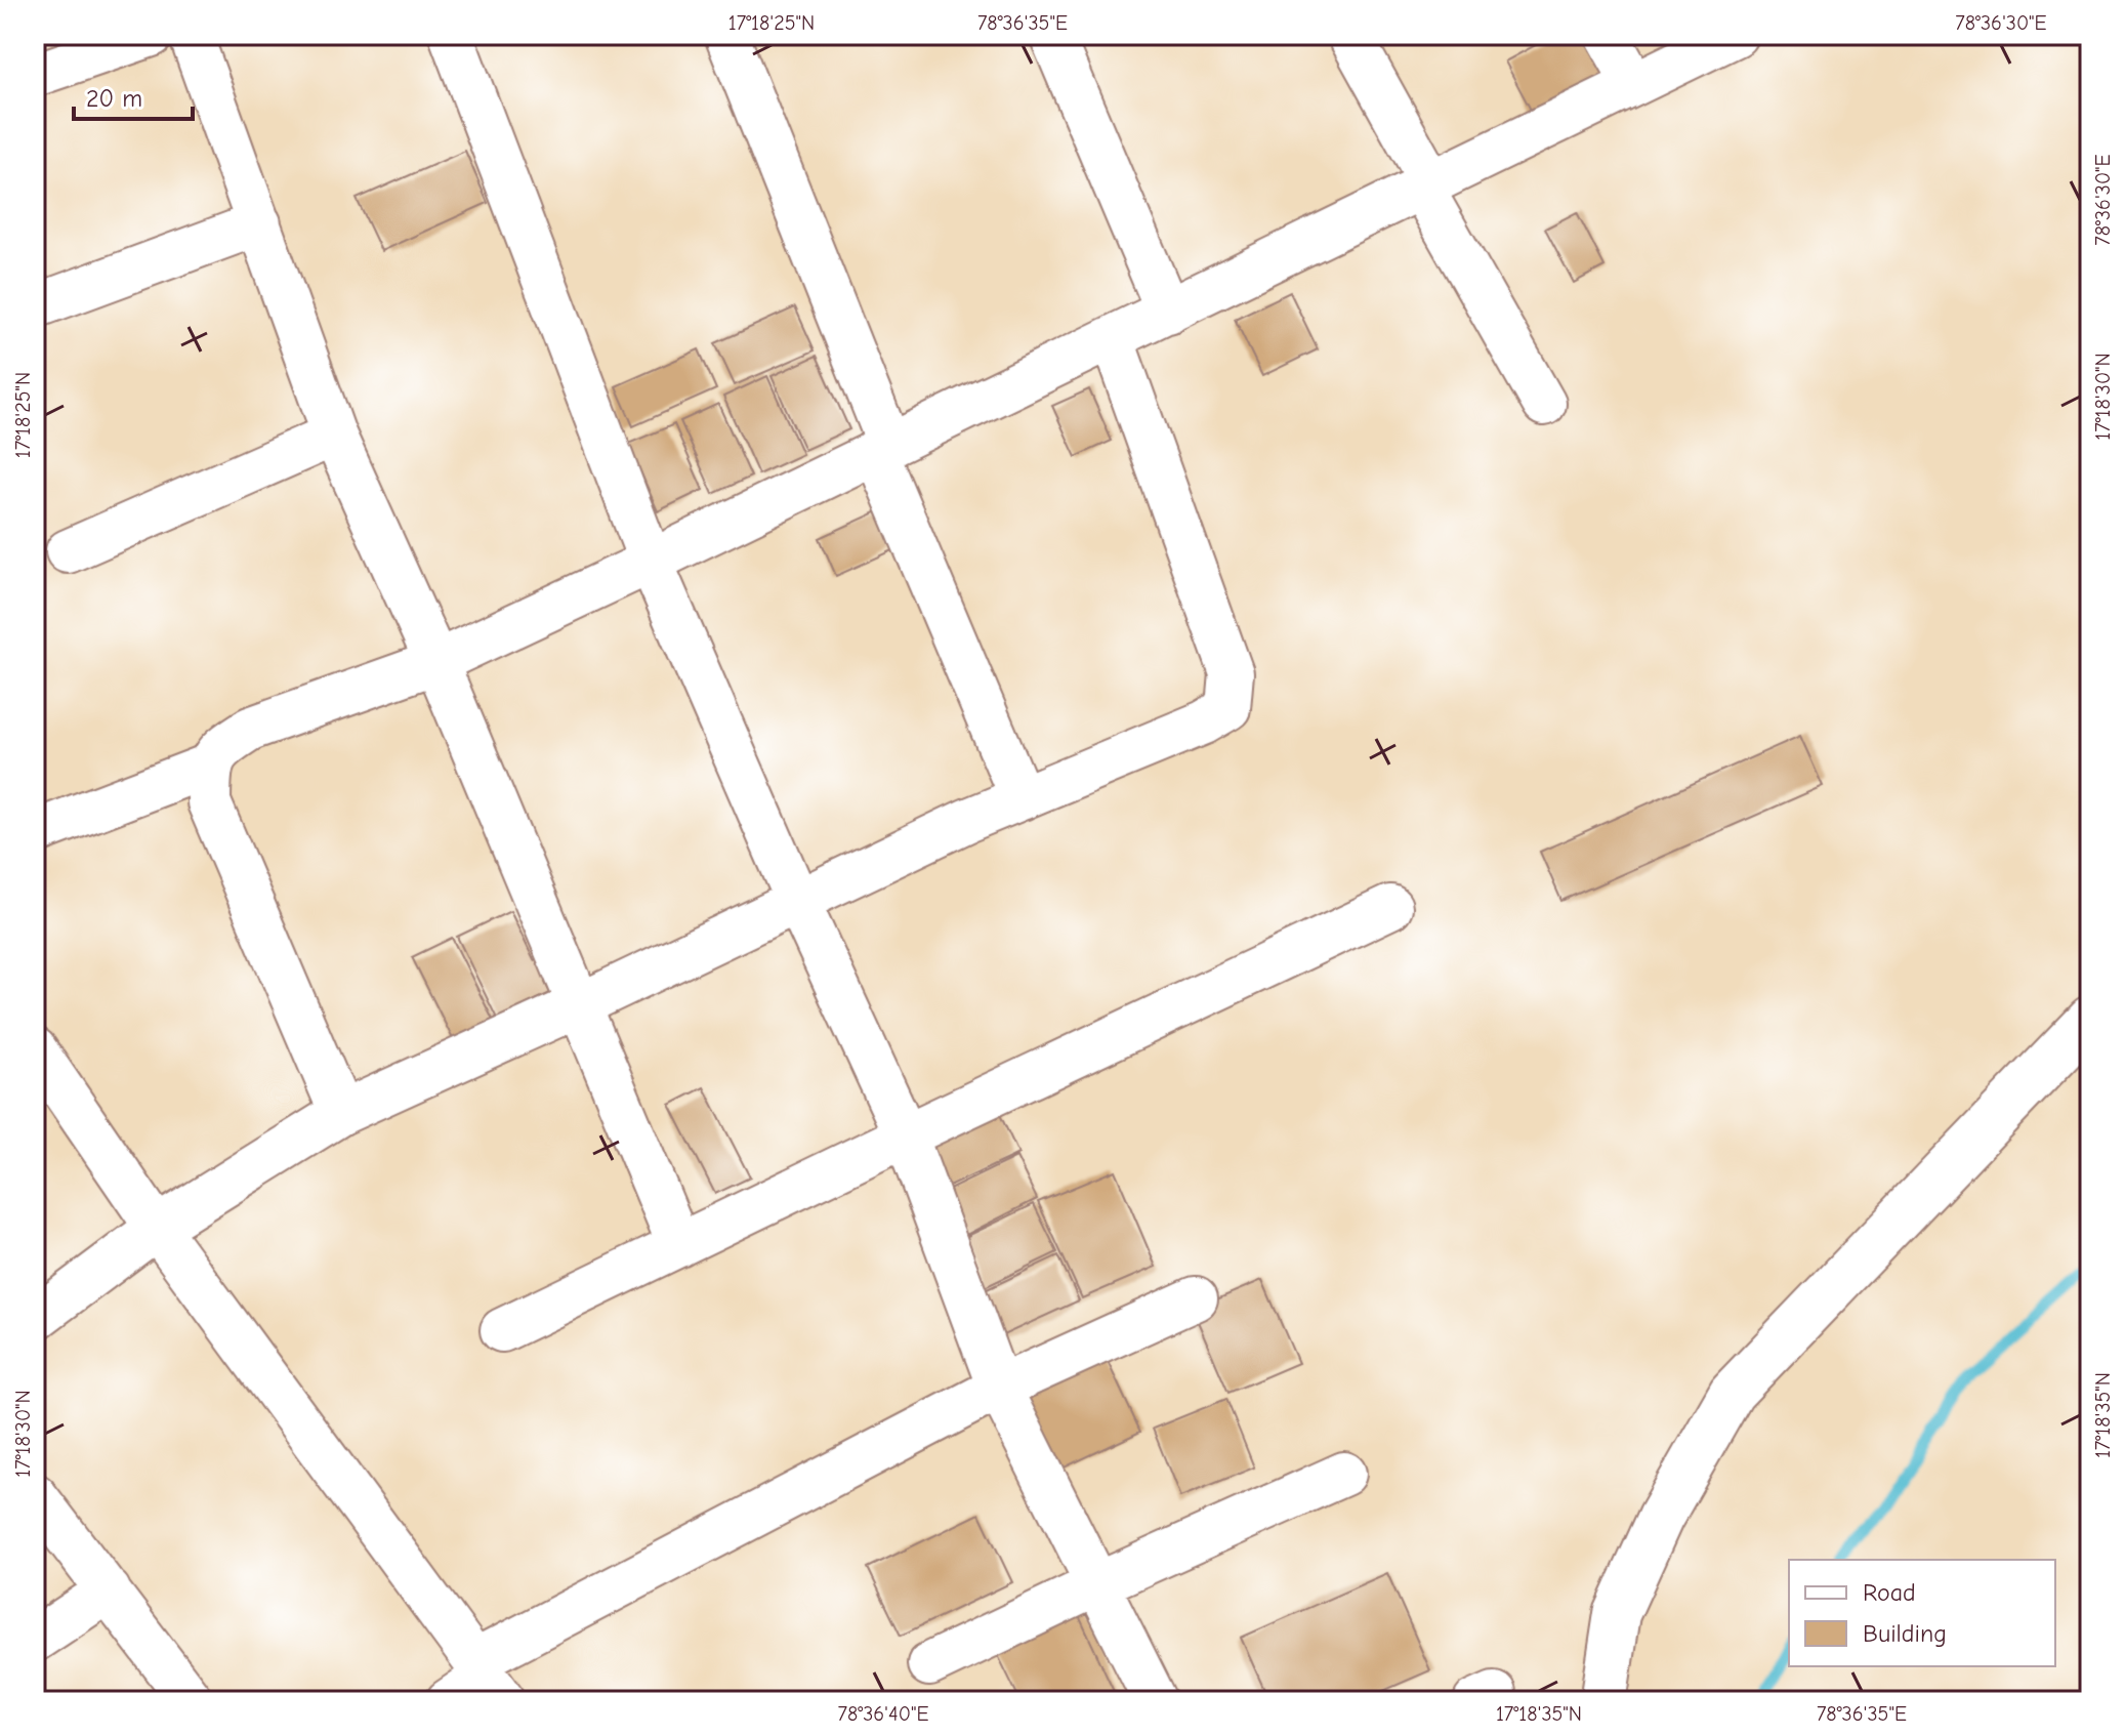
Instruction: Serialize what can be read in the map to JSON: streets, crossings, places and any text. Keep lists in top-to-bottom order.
{
  "legend": ["Road", "Building"],
  "scale_bar": "20 m",
  "coordinates": [
    "17°18'25\"N",
    "78°36'35\"E",
    "78°36'30\"E",
    "17°18'30\"N",
    "17°18'35\"N",
    "78°36'40\"E"
  ]
}
